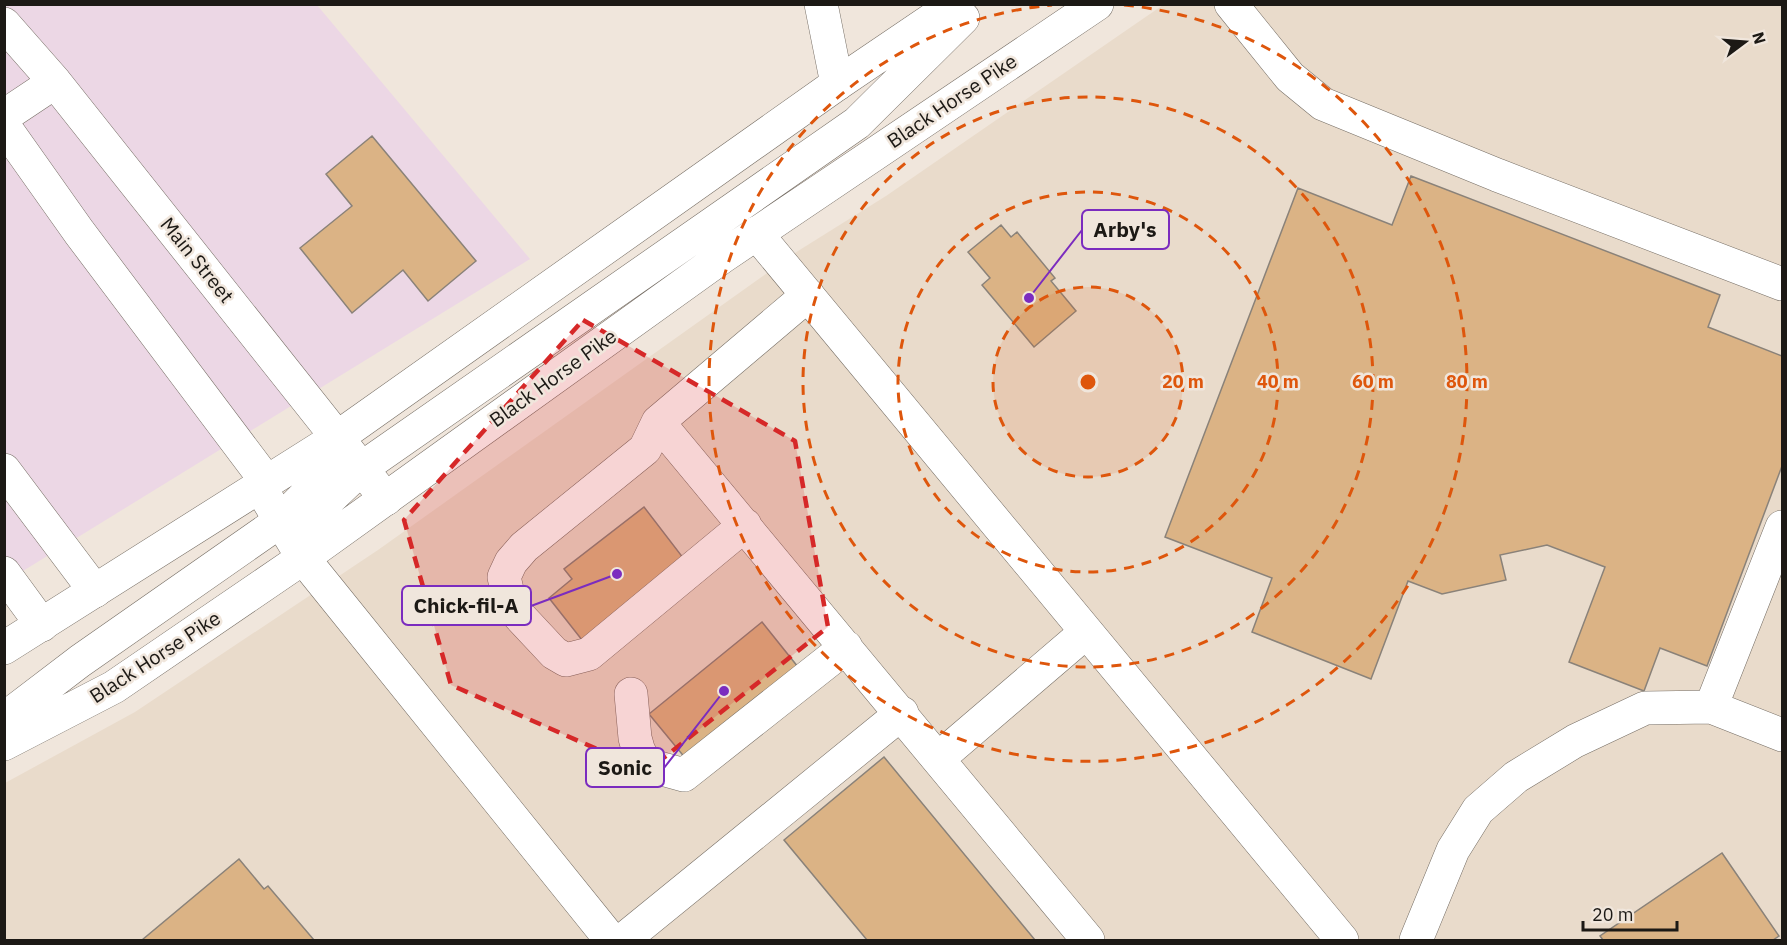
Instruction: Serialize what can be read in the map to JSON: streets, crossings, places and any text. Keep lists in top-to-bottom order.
{
  "streets": {
    "main road": ["Black Horse Pike", "Main Street"]
  },
  "crossings": [
    ["Black Horse Pike", "Main Street"]
  ],
  "places": ["Arby's", "Chick-fil-A", "Sonic"],
  "scale_bar": "20 m",
  "north": "right",
  "rings": [
    "20 m",
    "40 m",
    "60 m",
    "80 m"
  ]
}
